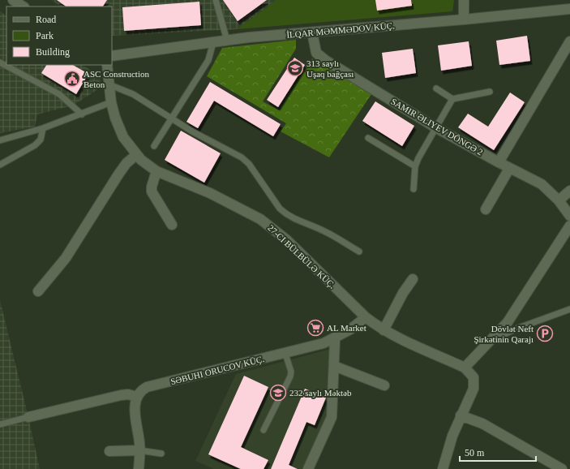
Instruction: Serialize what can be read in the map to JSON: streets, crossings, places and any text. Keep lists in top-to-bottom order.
{
  "streets": {
    "street": [
      "İLQAR MƏMMƏDOV KÜÇ.",
      "SAMIR ƏLIYEV DÖNGƏ 2",
      "27-CI BÜLBÜLƏ KÜÇ.",
      "SƏBUHI ORUCOV KÜÇ."
    ]
  },
  "crossings": [
    ["İLQAR MƏMMƏDOV KÜÇ.", "SAMIR ƏLIYEV DÖNGƏ 2"],
    ["27-CI BÜLBÜLƏ KÜÇ.", "SƏBUHI ORUCOV KÜÇ."]
  ],
  "places": {
    "school or university": ["313 saylı Uşaq bağçası", "232 saylı Məktəb"],
    "public building": ["ASC Construction Beton"],
    "supermarket": ["AL Market"],
    "parking": ["Dövlət Neft Şirkətinin Qarajı"]
  },
  "legend": ["Road", "Park", "Building"],
  "scale_bar": "50 m"
}
